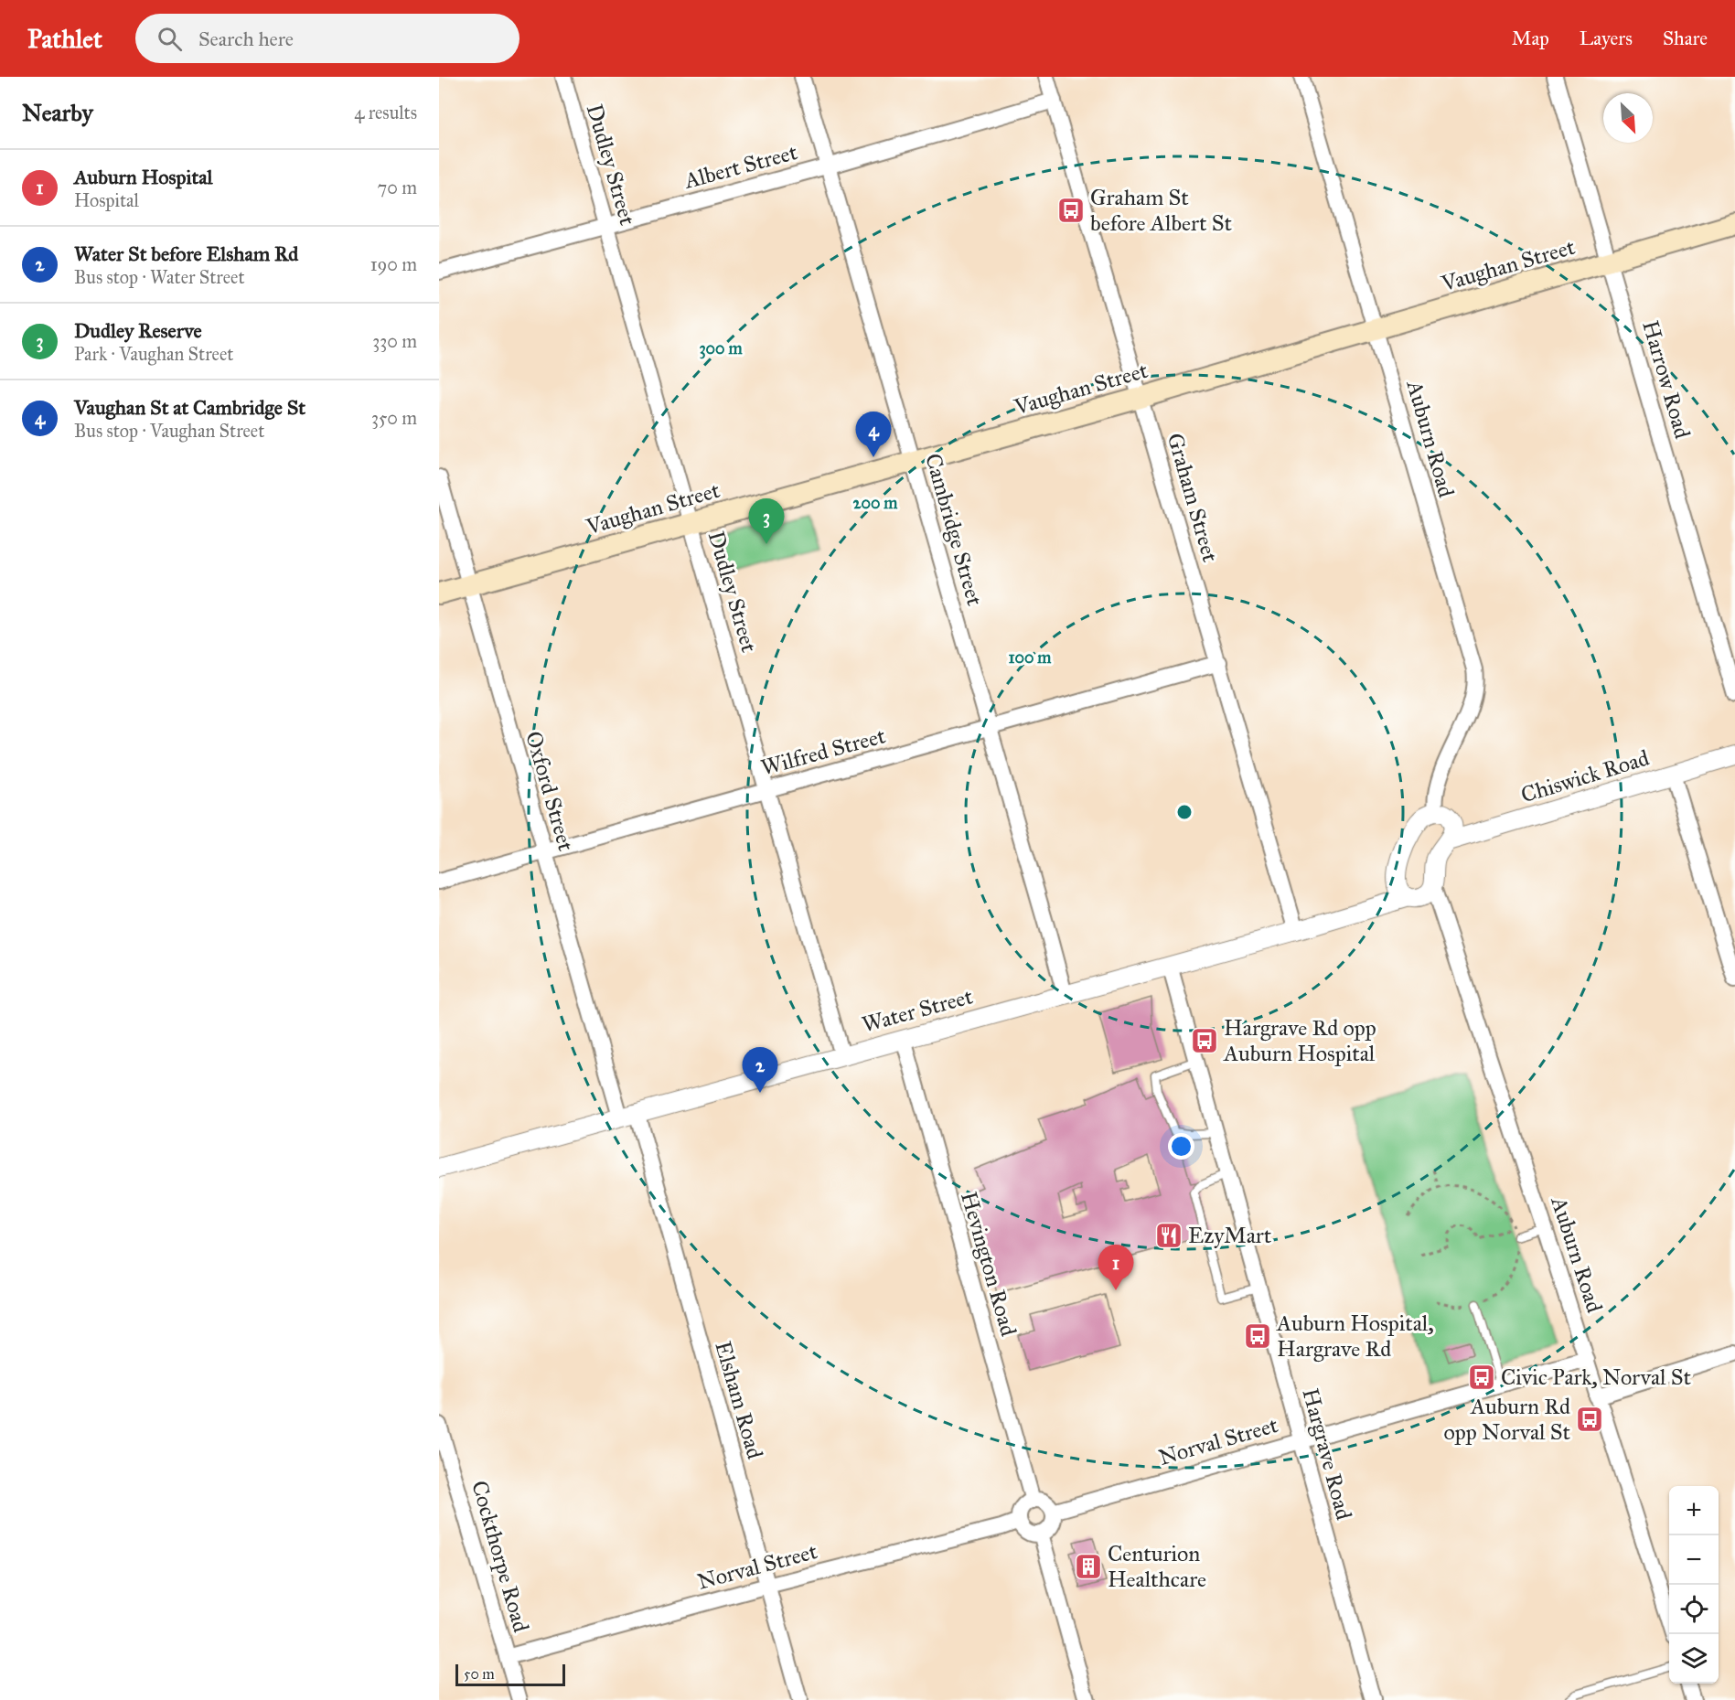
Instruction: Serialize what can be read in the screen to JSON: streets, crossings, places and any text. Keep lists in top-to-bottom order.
{
  "streets": {
    "main road": ["Vaughan Street"],
    "street": [
      "Dudley Street",
      "Albert Street",
      "Harrow Road",
      "Auburn Road",
      "Graham Street",
      "Cambridge Street",
      "Wilfred Street",
      "Chiswick Road",
      "Oxford Street",
      "Water Street",
      "Hevington Road",
      "Elsham Road",
      "Norval Street",
      "Hargrave Road",
      "Cockthorpe Road"
    ]
  },
  "crossings": [
    ["Dudley Street", "Albert Street"],
    ["Dudley Street", "Vaughan Street"],
    ["Dudley Street", "Wilfred Street"],
    ["Dudley Street", "Water Street"],
    ["Albert Street", "Graham Street"],
    ["Albert Street", "Cambridge Street"],
    ["Vaughan Street", "Harrow Road"],
    ["Vaughan Street", "Auburn Road"],
    ["Vaughan Street", "Graham Street"],
    ["Vaughan Street", "Cambridge Street"],
    ["Vaughan Street", "Oxford Street"],
    ["Auburn Road", "Water Street"],
    ["Auburn Road", "Norval Street"],
    ["Graham Street", "Wilfred Street"],
    ["Graham Street", "Water Street"],
    ["Cambridge Street", "Wilfred Street"],
    ["Cambridge Street", "Water Street"],
    ["Wilfred Street", "Oxford Street"],
    ["Oxford Street", "Water Street"],
    ["Oxford Street", "Elsham Road"],
    ["Water Street", "Hevington Road"],
    ["Water Street", "Elsham Road"],
    ["Water Street", "Hargrave Road"],
    ["Hevington Road", "Norval Street"],
    ["Elsham Road", "Norval Street"],
    ["Norval Street", "Hargrave Road"],
    ["Norval Street", "Cockthorpe Road"]
  ],
  "places": {
    "bus stop": [
      "Graham St before Albert St",
      "Hargrave Rd opp Auburn Hospital",
      "Auburn Hospital, Hargrave Rd",
      "Civic Park, Norval St",
      "Auburn Rd opp Norval St"
    ],
    "restaurant": ["EzyMart"],
    "building": ["Centurion Healthcare"]
  },
  "scale_bar": "50 m",
  "north": "bottom right",
  "page": {
    "header": "Pathlet",
    "search": "Search here",
    "nav": ["Map", "Layers", "Share"],
    "heading": ["Nearby", "4 results"],
    "list": [
      {
        "mark": "1",
        "name": "Auburn Hospital",
        "note": "Hospital",
        "value": "70 m"
      },
      {
        "mark": "2",
        "name": "Water St before Elsham Rd",
        "note": "Bus stop · Water Street",
        "value": "190 m"
      },
      {
        "mark": "3",
        "name": "Dudley Reserve",
        "note": "Park · Vaughan Street",
        "value": "330 m"
      },
      {
        "mark": "4",
        "name": "Vaughan St at Cambridge St",
        "note": "Bus stop · Vaughan Street",
        "value": "350 m"
      }
    ],
    "pins": [
      "4",
      "3",
      "2",
      "1"
    ],
    "map_buttons": ["+", "−"],
    "scale": "50 m"
  },
  "rings": ["300 m", "200 m", "100 m"]
}
